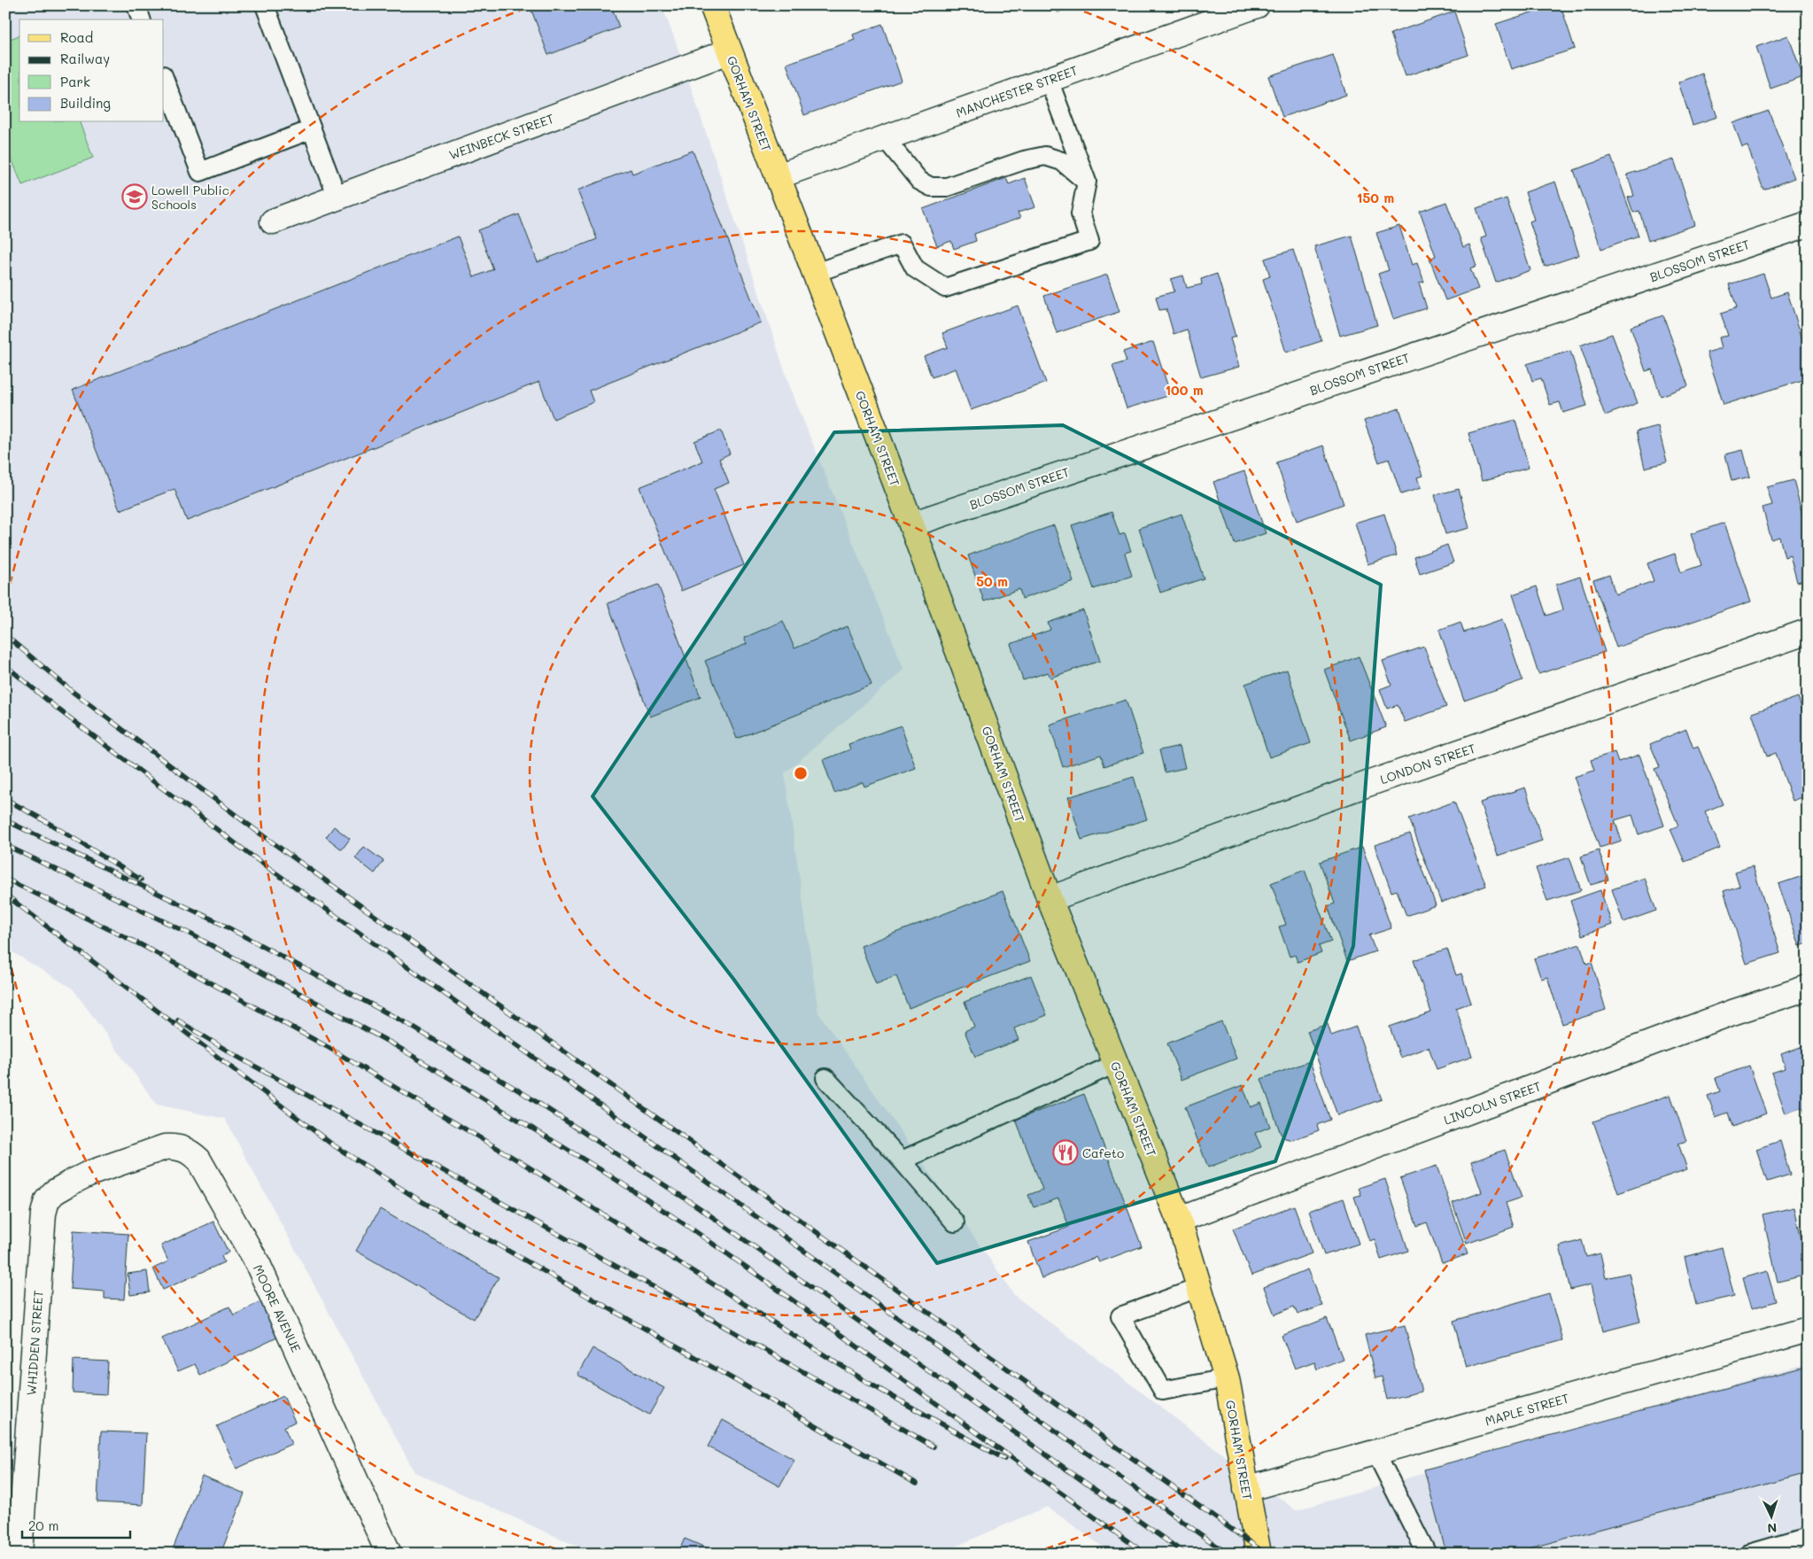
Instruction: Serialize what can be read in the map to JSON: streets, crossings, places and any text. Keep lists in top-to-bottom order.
{
  "streets": {
    "main road": ["GORHAM STREET"],
    "street": [
      "MANCHESTER STREET",
      "WEINBECK STREET",
      "BLOSSOM STREET",
      "LONDON STREET",
      "LINCOLN STREET",
      "MOORE AVENUE",
      "WHIDDEN STREET",
      "MAPLE STREET"
    ]
  },
  "crossings": [
    ["MANCHESTER STREET", "GORHAM STREET"],
    ["GORHAM STREET", "WEINBECK STREET"],
    ["GORHAM STREET", "BLOSSOM STREET"],
    ["GORHAM STREET", "LONDON STREET"],
    ["GORHAM STREET", "LINCOLN STREET"],
    ["GORHAM STREET", "MAPLE STREET"],
    ["MOORE AVENUE", "WHIDDEN STREET"]
  ],
  "places": {
    "school or university": ["Lowell Public Schools"],
    "restaurant": ["Cafeto"]
  },
  "legend": [
    "Road",
    "Railway",
    "Park",
    "Building"
  ],
  "scale_bar": "20 m",
  "north": "bottom",
  "rings": ["150 m", "100 m", "50 m"]
}
